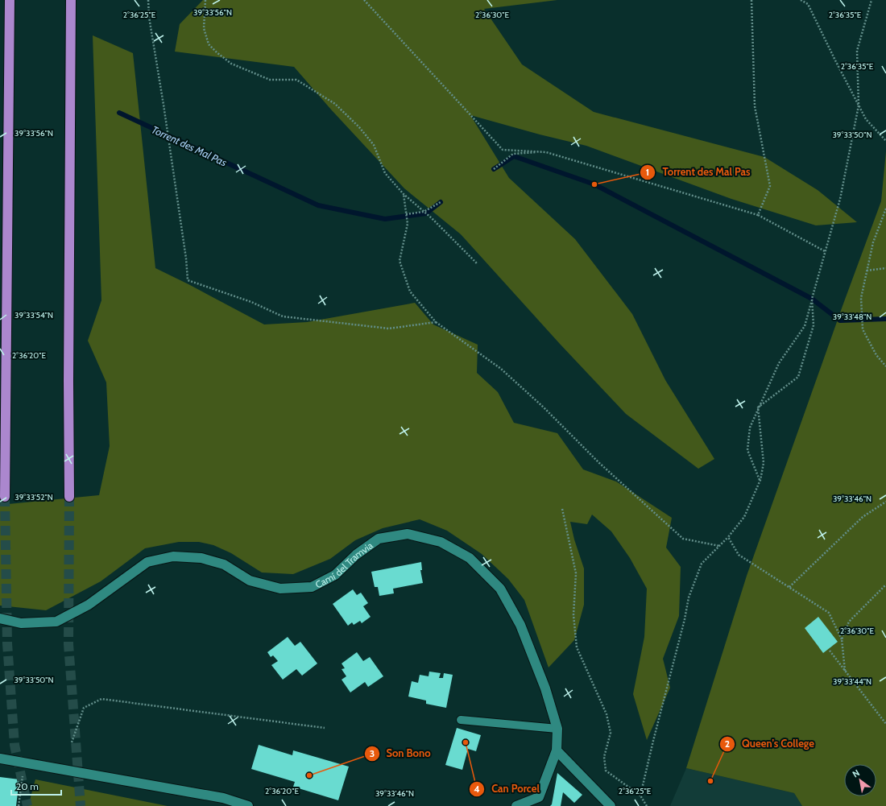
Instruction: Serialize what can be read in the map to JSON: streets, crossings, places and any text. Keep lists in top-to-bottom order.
{
  "streets": {
    "street": ["Camí del Tramvia"]
  },
  "water": ["Torrent des Mal Pas"],
  "places": [
    "Torrent des Mal Pas",
    "Can Porcel",
    "Son Bono",
    "Queen’s College"
  ],
  "scale_bar": "20 m",
  "north": "top left",
  "coordinates": [
    "39°33'56\"N",
    "2°36'35\"E",
    "2°36'25\"E",
    "2°36'30\"E",
    "39°33'50\"N",
    "39°33'54\"N",
    "39°33'48\"N",
    "2°36'20\"E",
    "39°33'52\"N",
    "39°33'46\"N",
    "39°33'44\"N"
  ]
}
